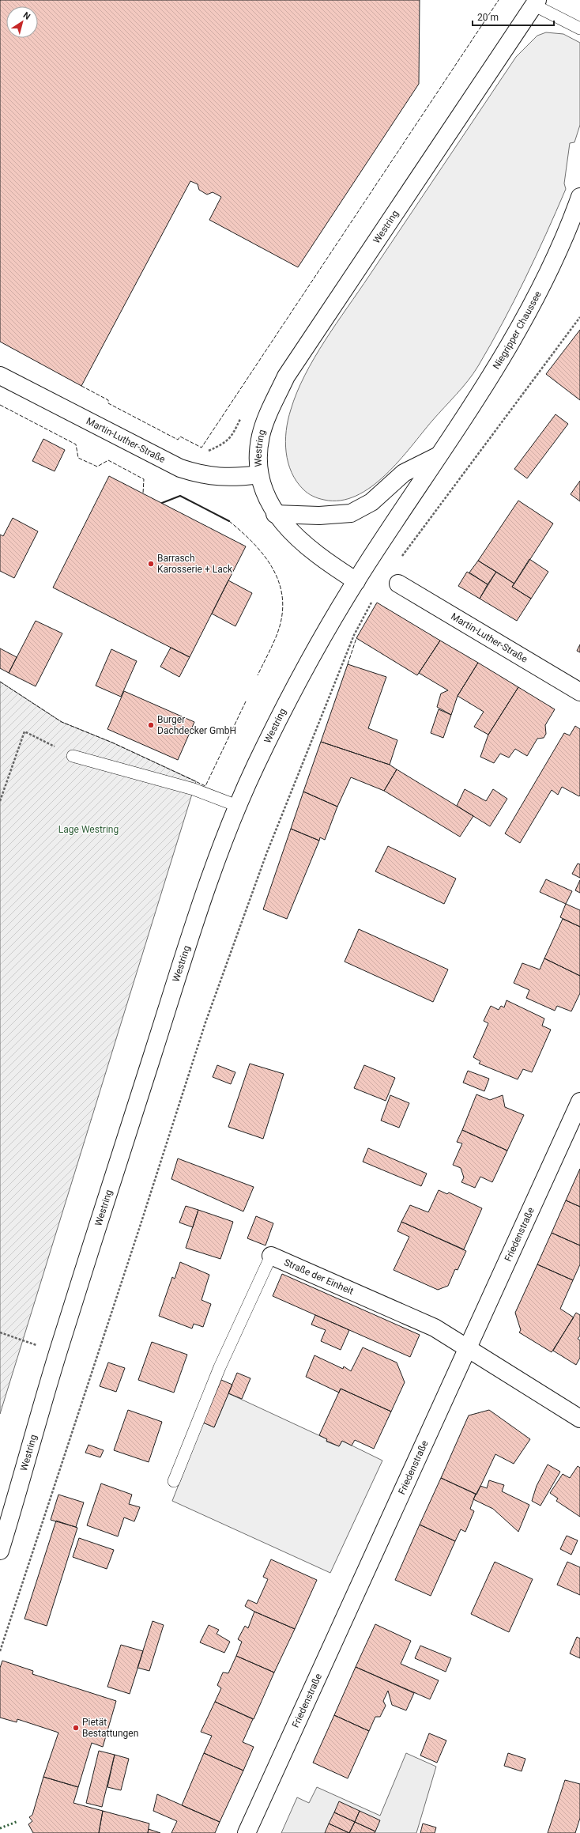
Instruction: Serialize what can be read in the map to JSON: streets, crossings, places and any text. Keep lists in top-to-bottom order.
{
  "streets": {
    "street": [
      "Westring",
      "Niegripper Chaussee",
      "Martin-Luther-Straße",
      "Friedenstraße",
      "Straße der Einheit"
    ]
  },
  "crossings": [
    ["Westring", "Niegripper Chaussee"],
    ["Westring", "Martin-Luther-Straße"],
    ["Friedenstraße", "Straße der Einheit"]
  ],
  "parks": ["Lage Westring"],
  "places": ["Barrasch Karosserie + Lack", "Burger Dachdecker GmbH", "Pietät Bestattungen"],
  "scale_bar": "20 m",
  "north": "top right"
}
